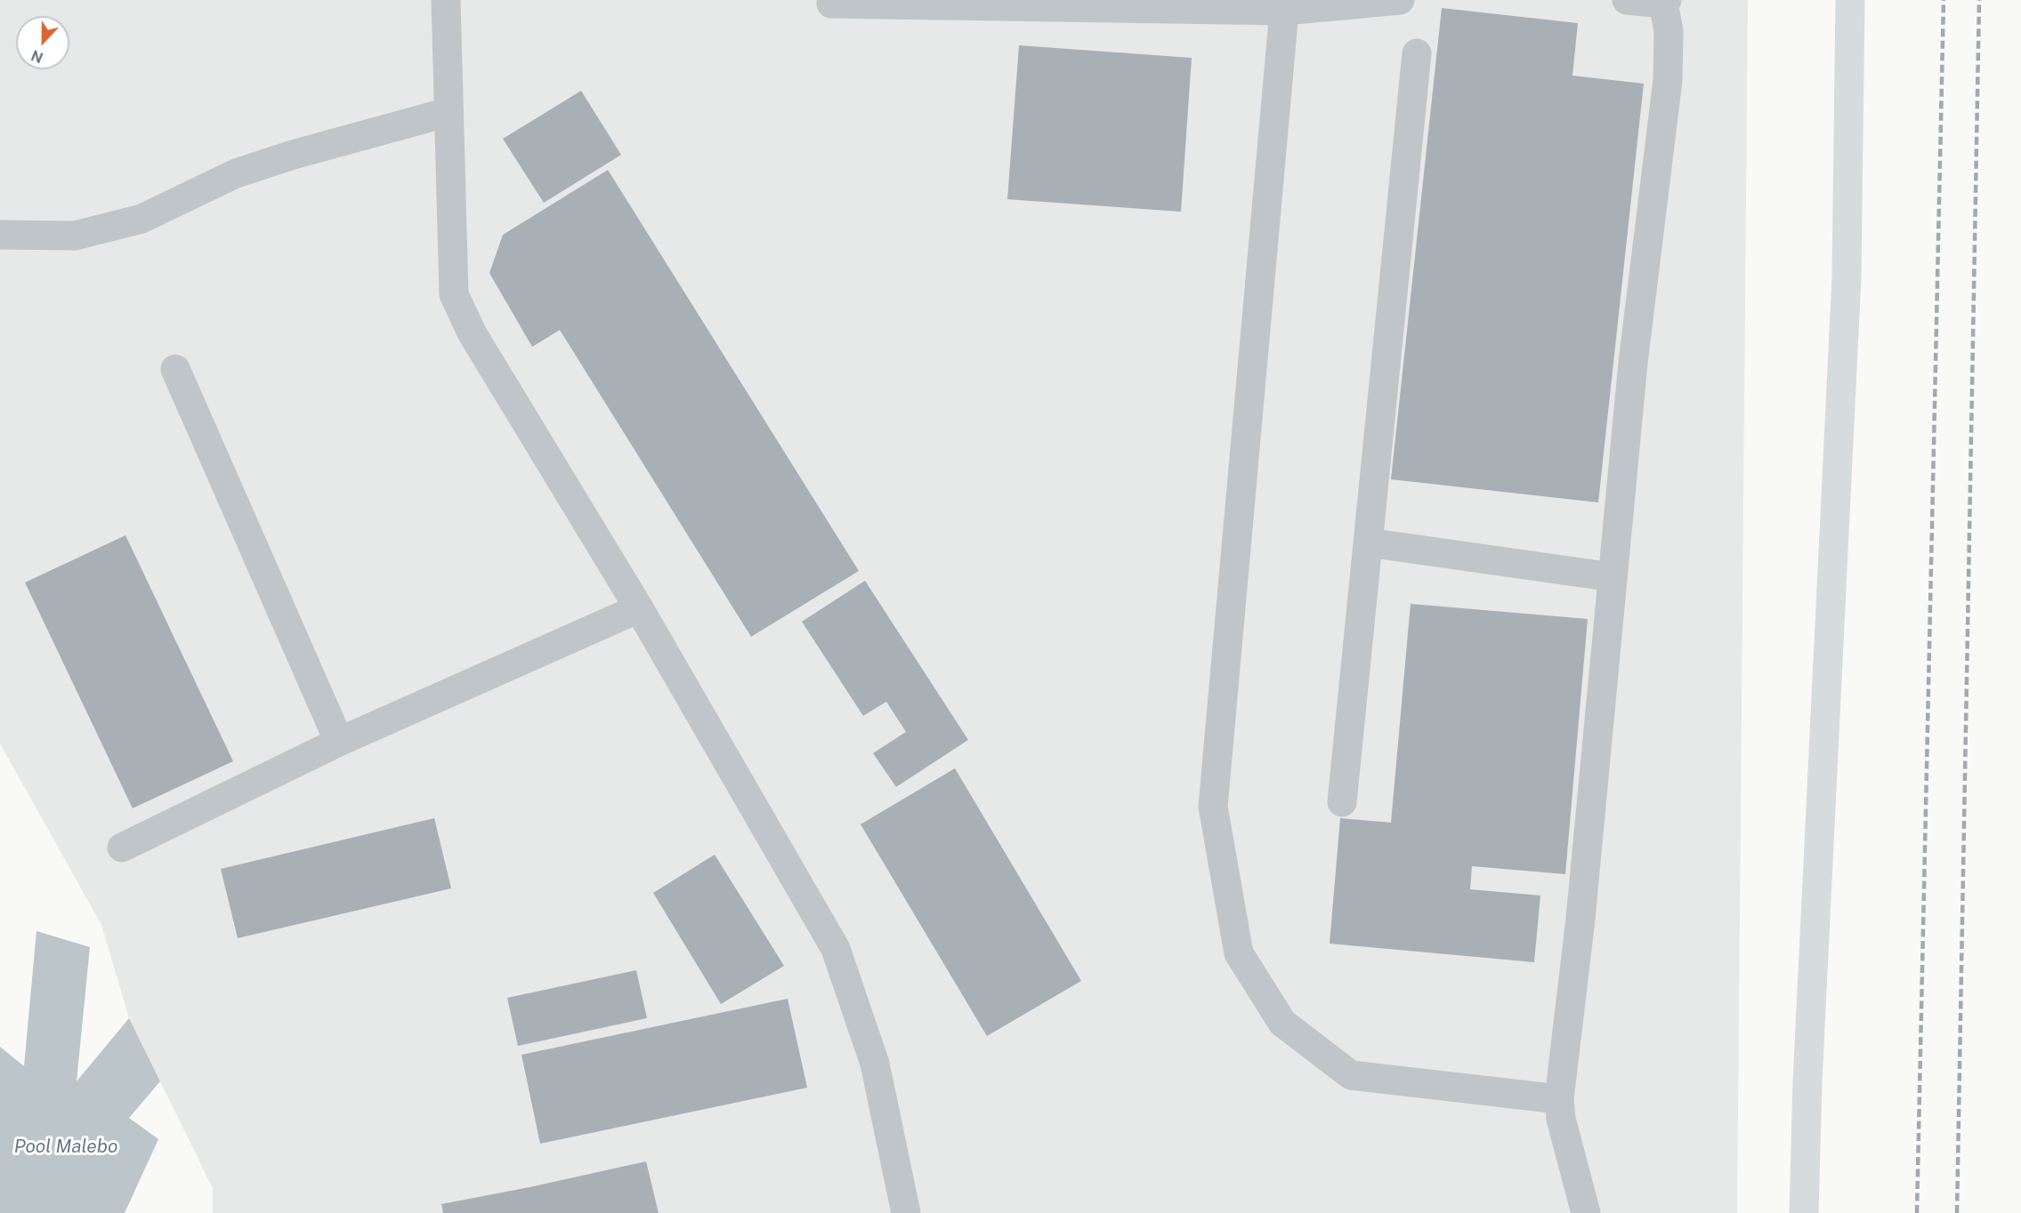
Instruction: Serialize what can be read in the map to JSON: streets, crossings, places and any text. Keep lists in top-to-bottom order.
{
  "water": ["Pool Malebo"],
  "north": "bottom"
}
